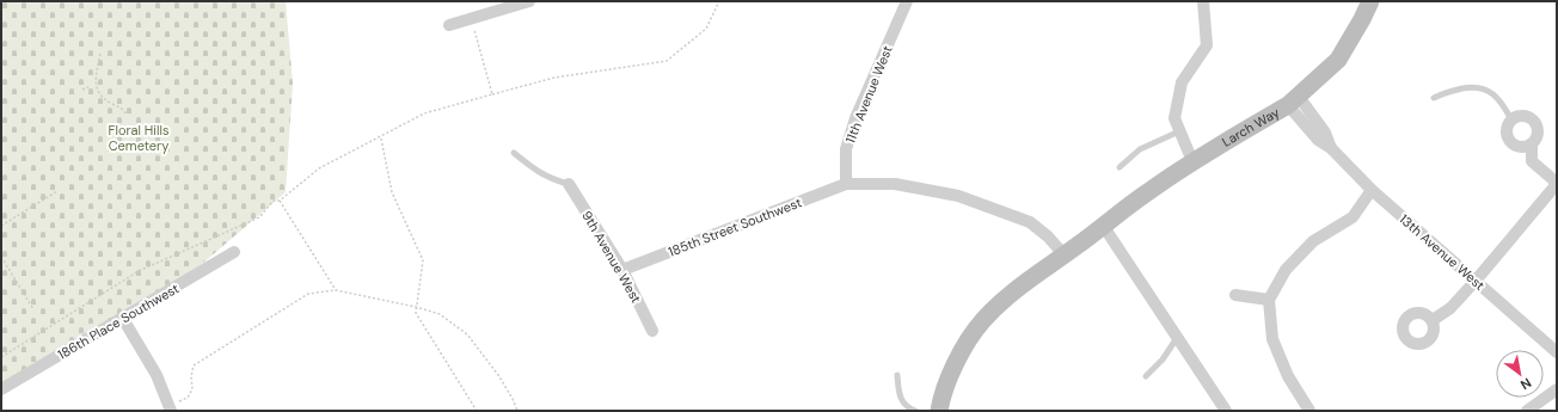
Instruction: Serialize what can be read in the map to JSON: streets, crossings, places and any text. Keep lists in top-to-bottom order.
{
  "streets": {
    "main road": ["Larch Way"],
    "street": [
      "11th Avenue West",
      "185th Street Southwest",
      "13th Avenue West",
      "9th Avenue West",
      "186th Place Southwest"
    ]
  },
  "crossings": [
    ["11th Avenue West", "185th Street Southwest"],
    ["Larch Way", "13th Avenue West"],
    ["185th Street Southwest", "9th Avenue West"]
  ],
  "parks": ["Floral Hills Cemetery"],
  "north": "bottom right"
}
